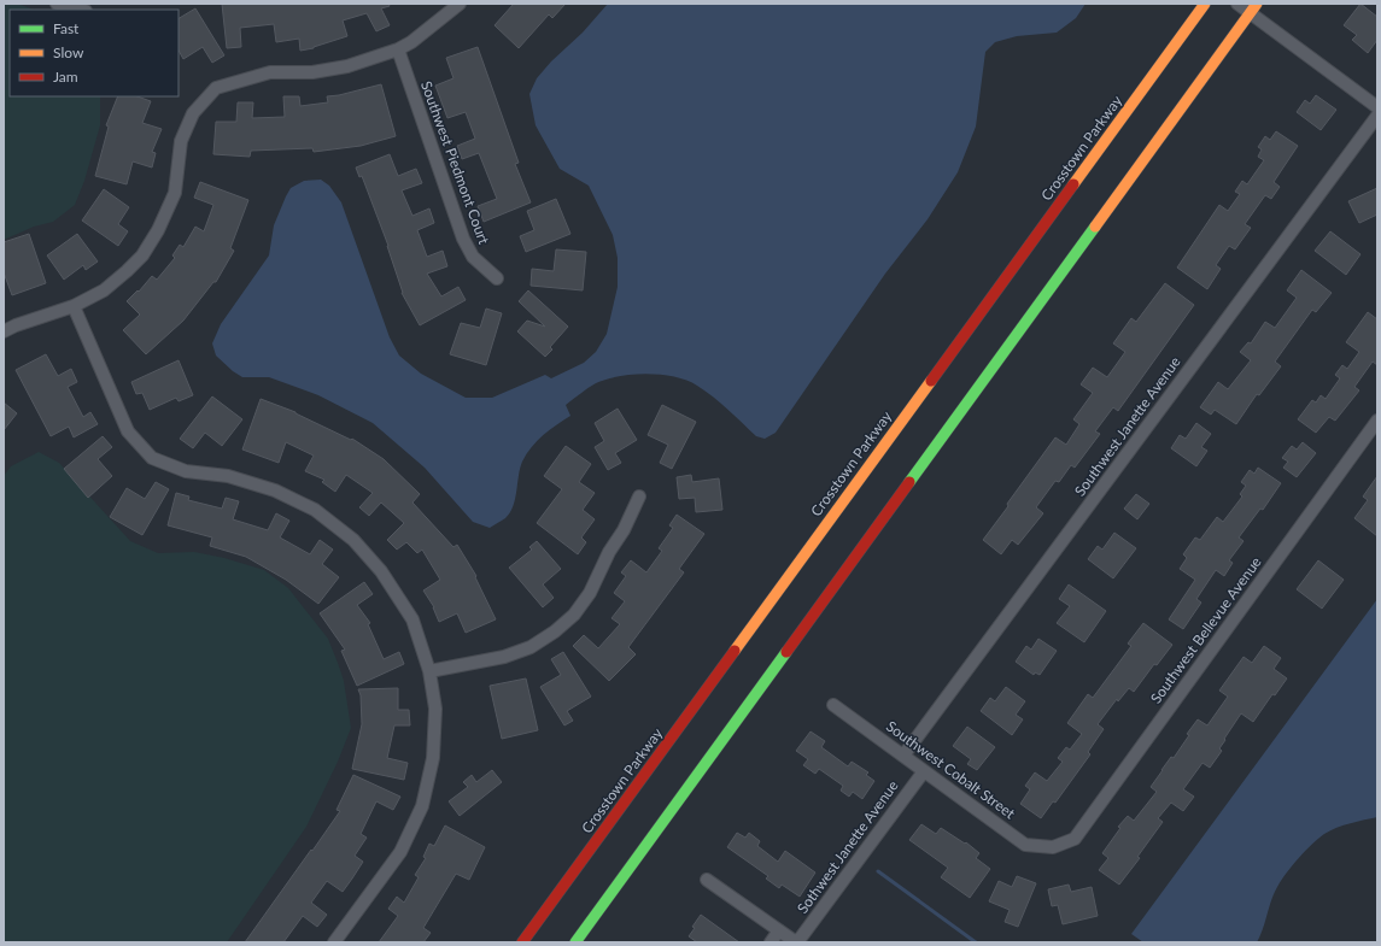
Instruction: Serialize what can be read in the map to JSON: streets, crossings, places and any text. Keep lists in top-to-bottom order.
{
  "streets": {
    "main road": ["Crosstown Parkway"],
    "street": [
      "Southwest Piedmont Court",
      "Southwest Janette Avenue",
      "Southwest Bellevue Avenue",
      "Southwest Cobalt Street",
      "Sothwest Janette Avenue"
    ]
  },
  "crossings": [
    ["Southwest Janette Avenue", "Southwest Cobalt Street"],
    ["Southwest Bellevue Avenue", "Southwest Cobalt Street"],
    ["Southwest Cobalt Street", "Sothwest Janette Avenue"]
  ],
  "legend": ["Fast", "Slow", "Jam"]
}
